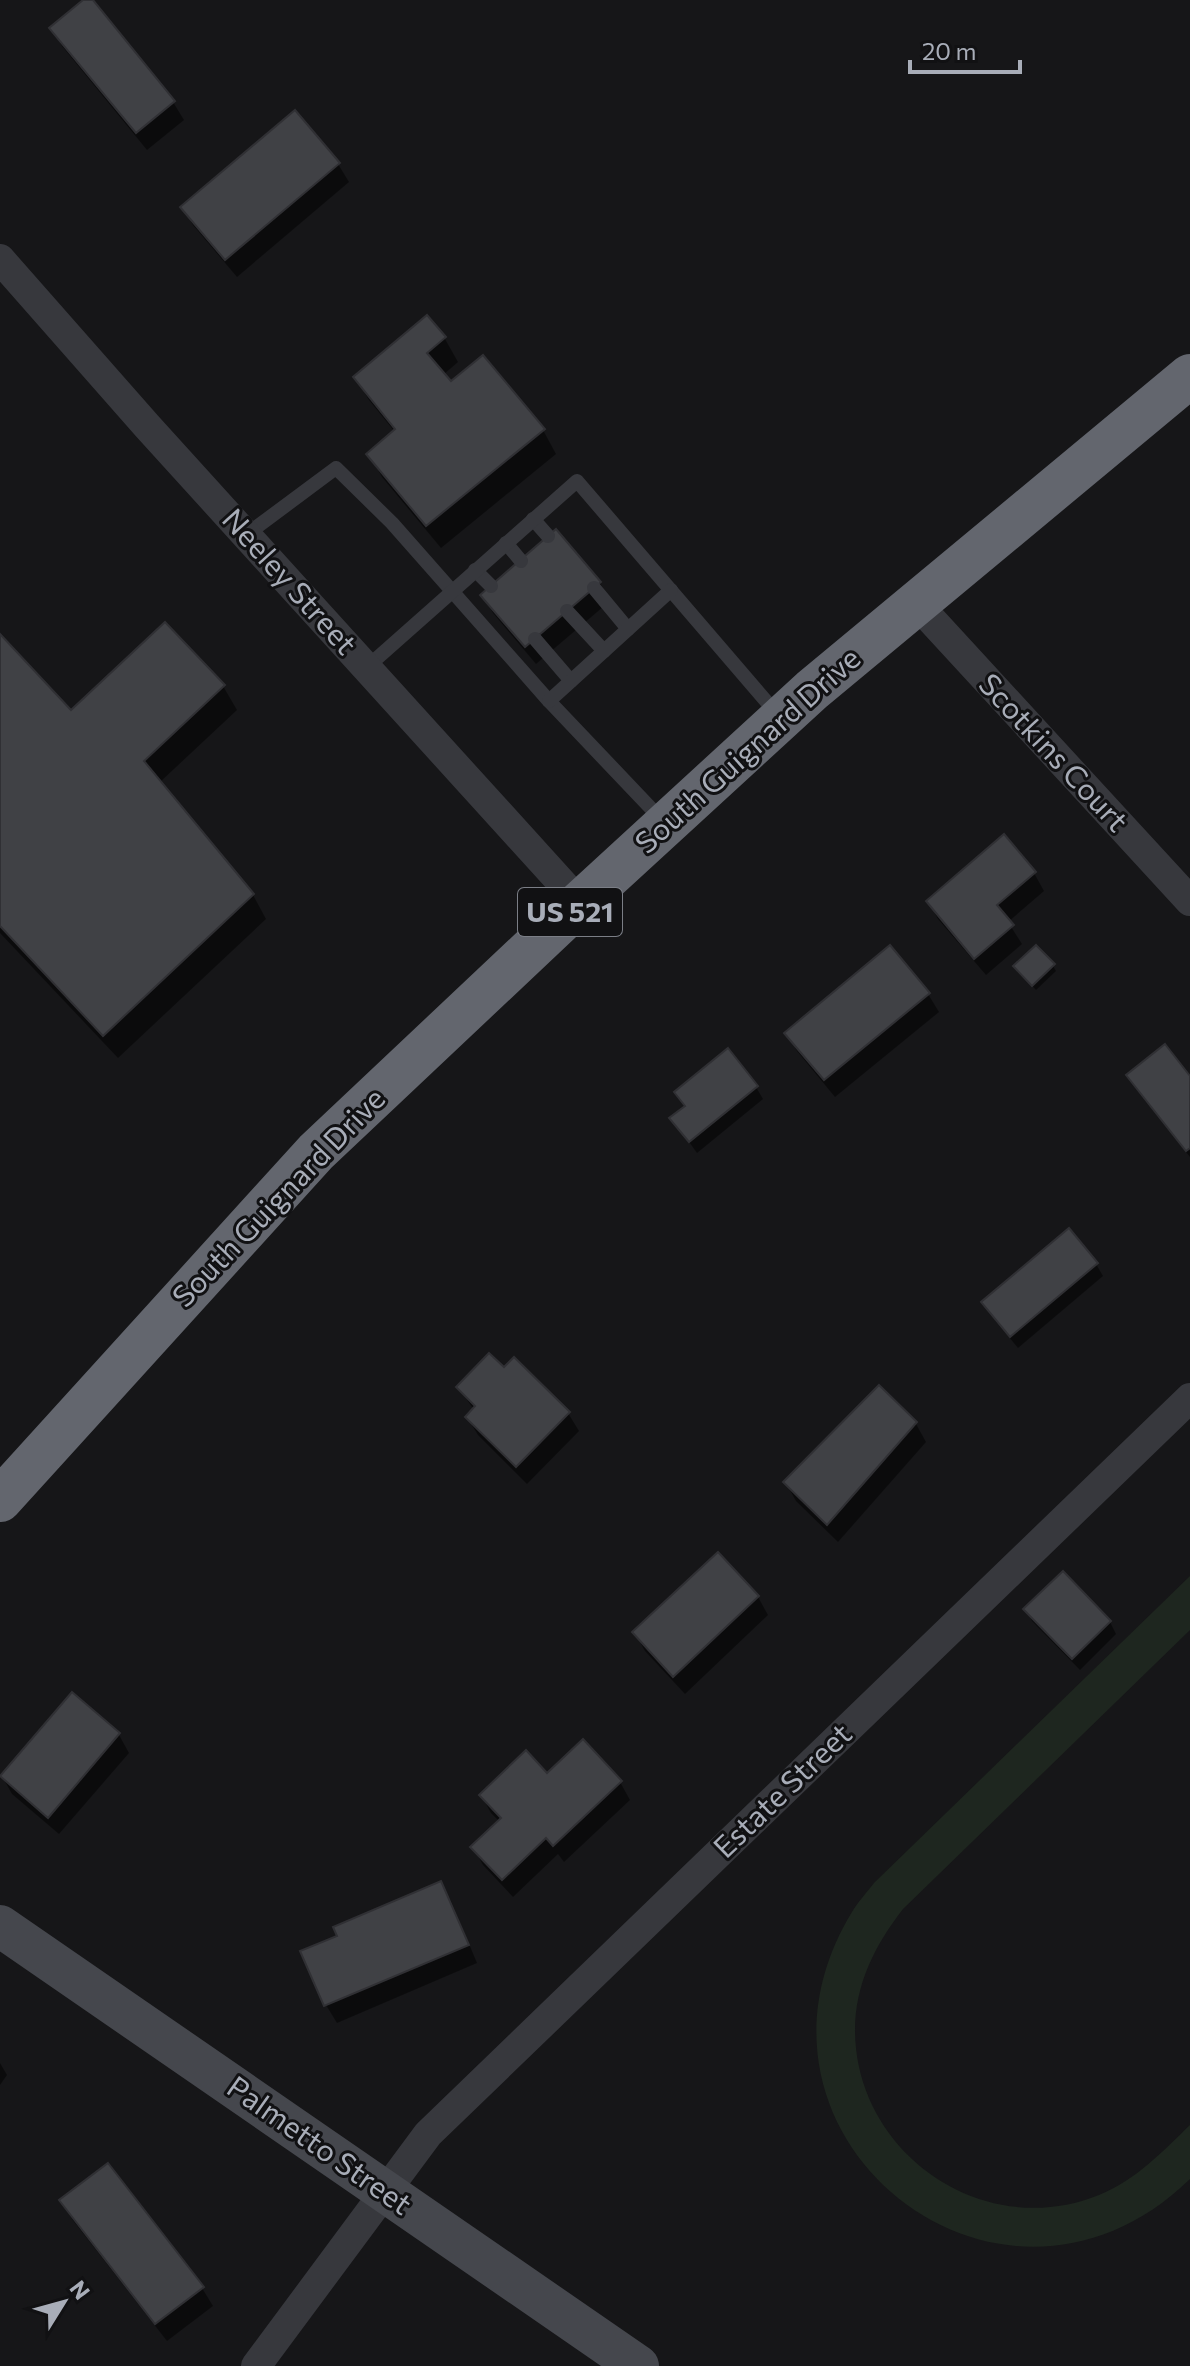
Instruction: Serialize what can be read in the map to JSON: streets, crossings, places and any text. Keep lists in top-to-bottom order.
{
  "streets": {
    "highway": ["South Guignard Drive", "US 521"],
    "street": [
      "Neeley Street",
      "Scotkins Court",
      "Estate Street",
      "Palmetto Street"
    ]
  },
  "crossings": [
    ["Neeley Street", "South Guignard Drive"],
    ["South Guignard Drive", "Scotkins Court"],
    ["Estate Street", "Palmetto Street"]
  ],
  "scale_bar": "20 m",
  "north": "top right"
}
